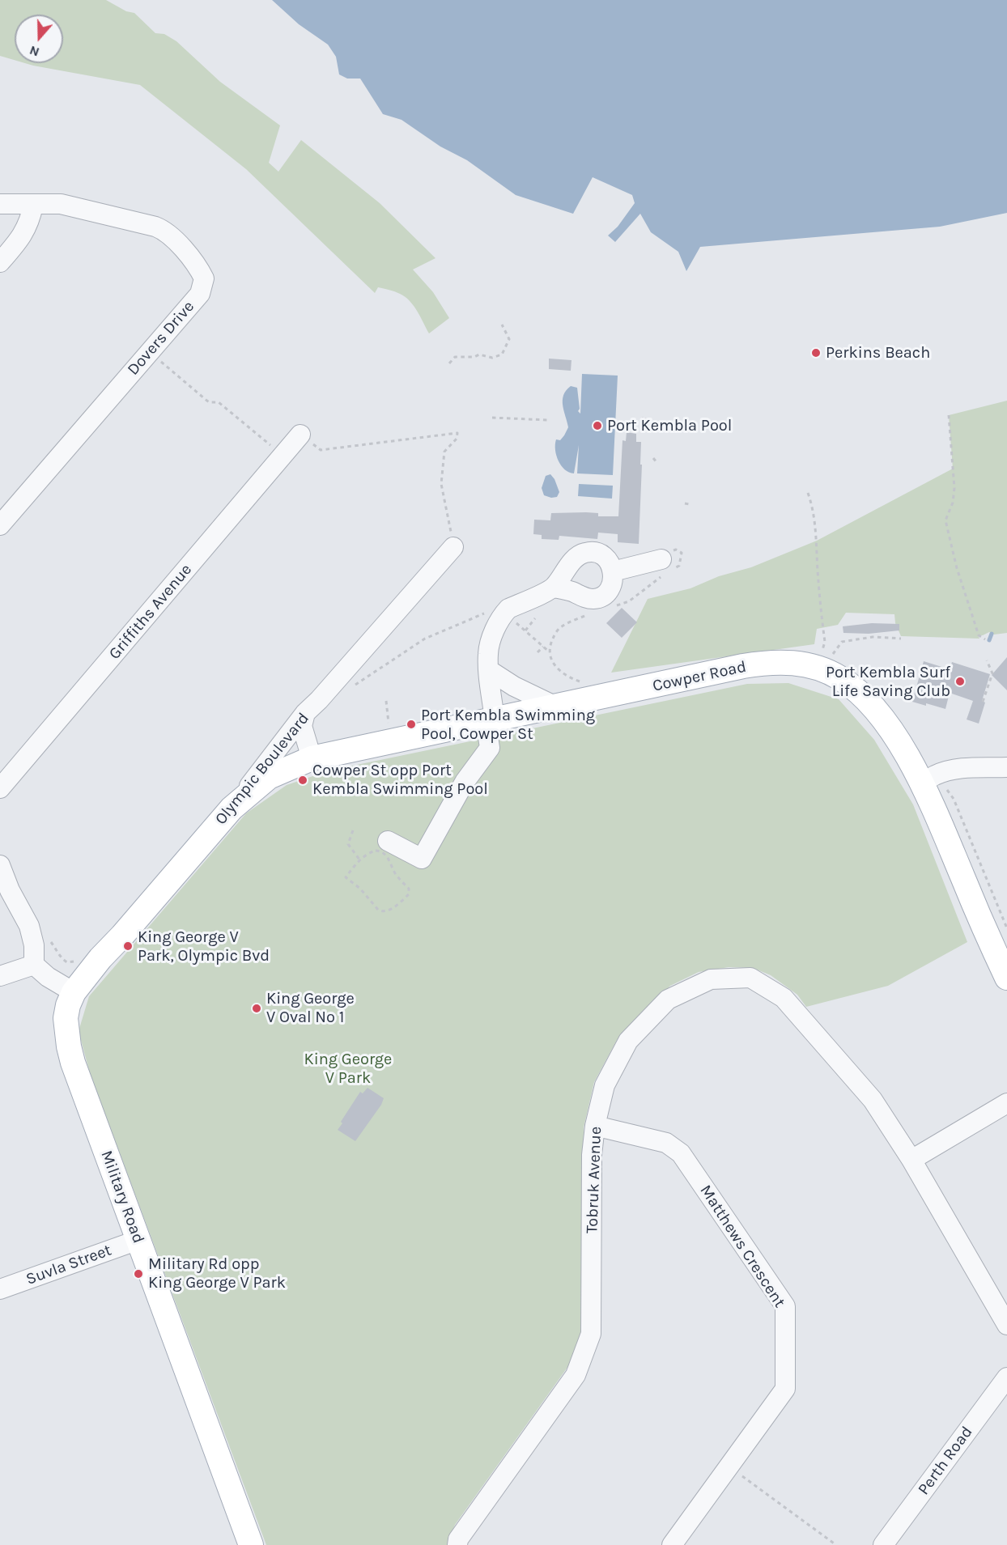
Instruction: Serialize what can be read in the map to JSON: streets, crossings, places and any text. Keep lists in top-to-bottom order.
{
  "streets": {
    "main road": ["Cowper Road", "Olympic Boulevard", "Military Road"],
    "street": [
      "Dovers Drive",
      "Griffiths Avenue",
      "Tobruk Avenue",
      "Matthews Crescent",
      "Suvla Street",
      "Perth Road"
    ]
  },
  "crossings": [
    ["Cowper Road", "Olympic Boulevard"],
    ["Olympic Boulevard", "Military Road"],
    ["Tobruk Avenue", "Matthews Crescent"],
    ["Military Road", "Suvla Street"]
  ],
  "parks": ["King George V Park"],
  "places": [
    "Perkins Beach",
    "Port Kembla Pool",
    "Port Kembla Surf Life Saving Club",
    "Port Kembla Swimming Pool, Cowper St",
    "Cowper St opp Port Kembla Swimming Pool",
    "King George V Park, Olympic Bvd",
    "King George V Oval No 1",
    "Military Rd opp King George V Park"
  ],
  "north": "bottom"
}
